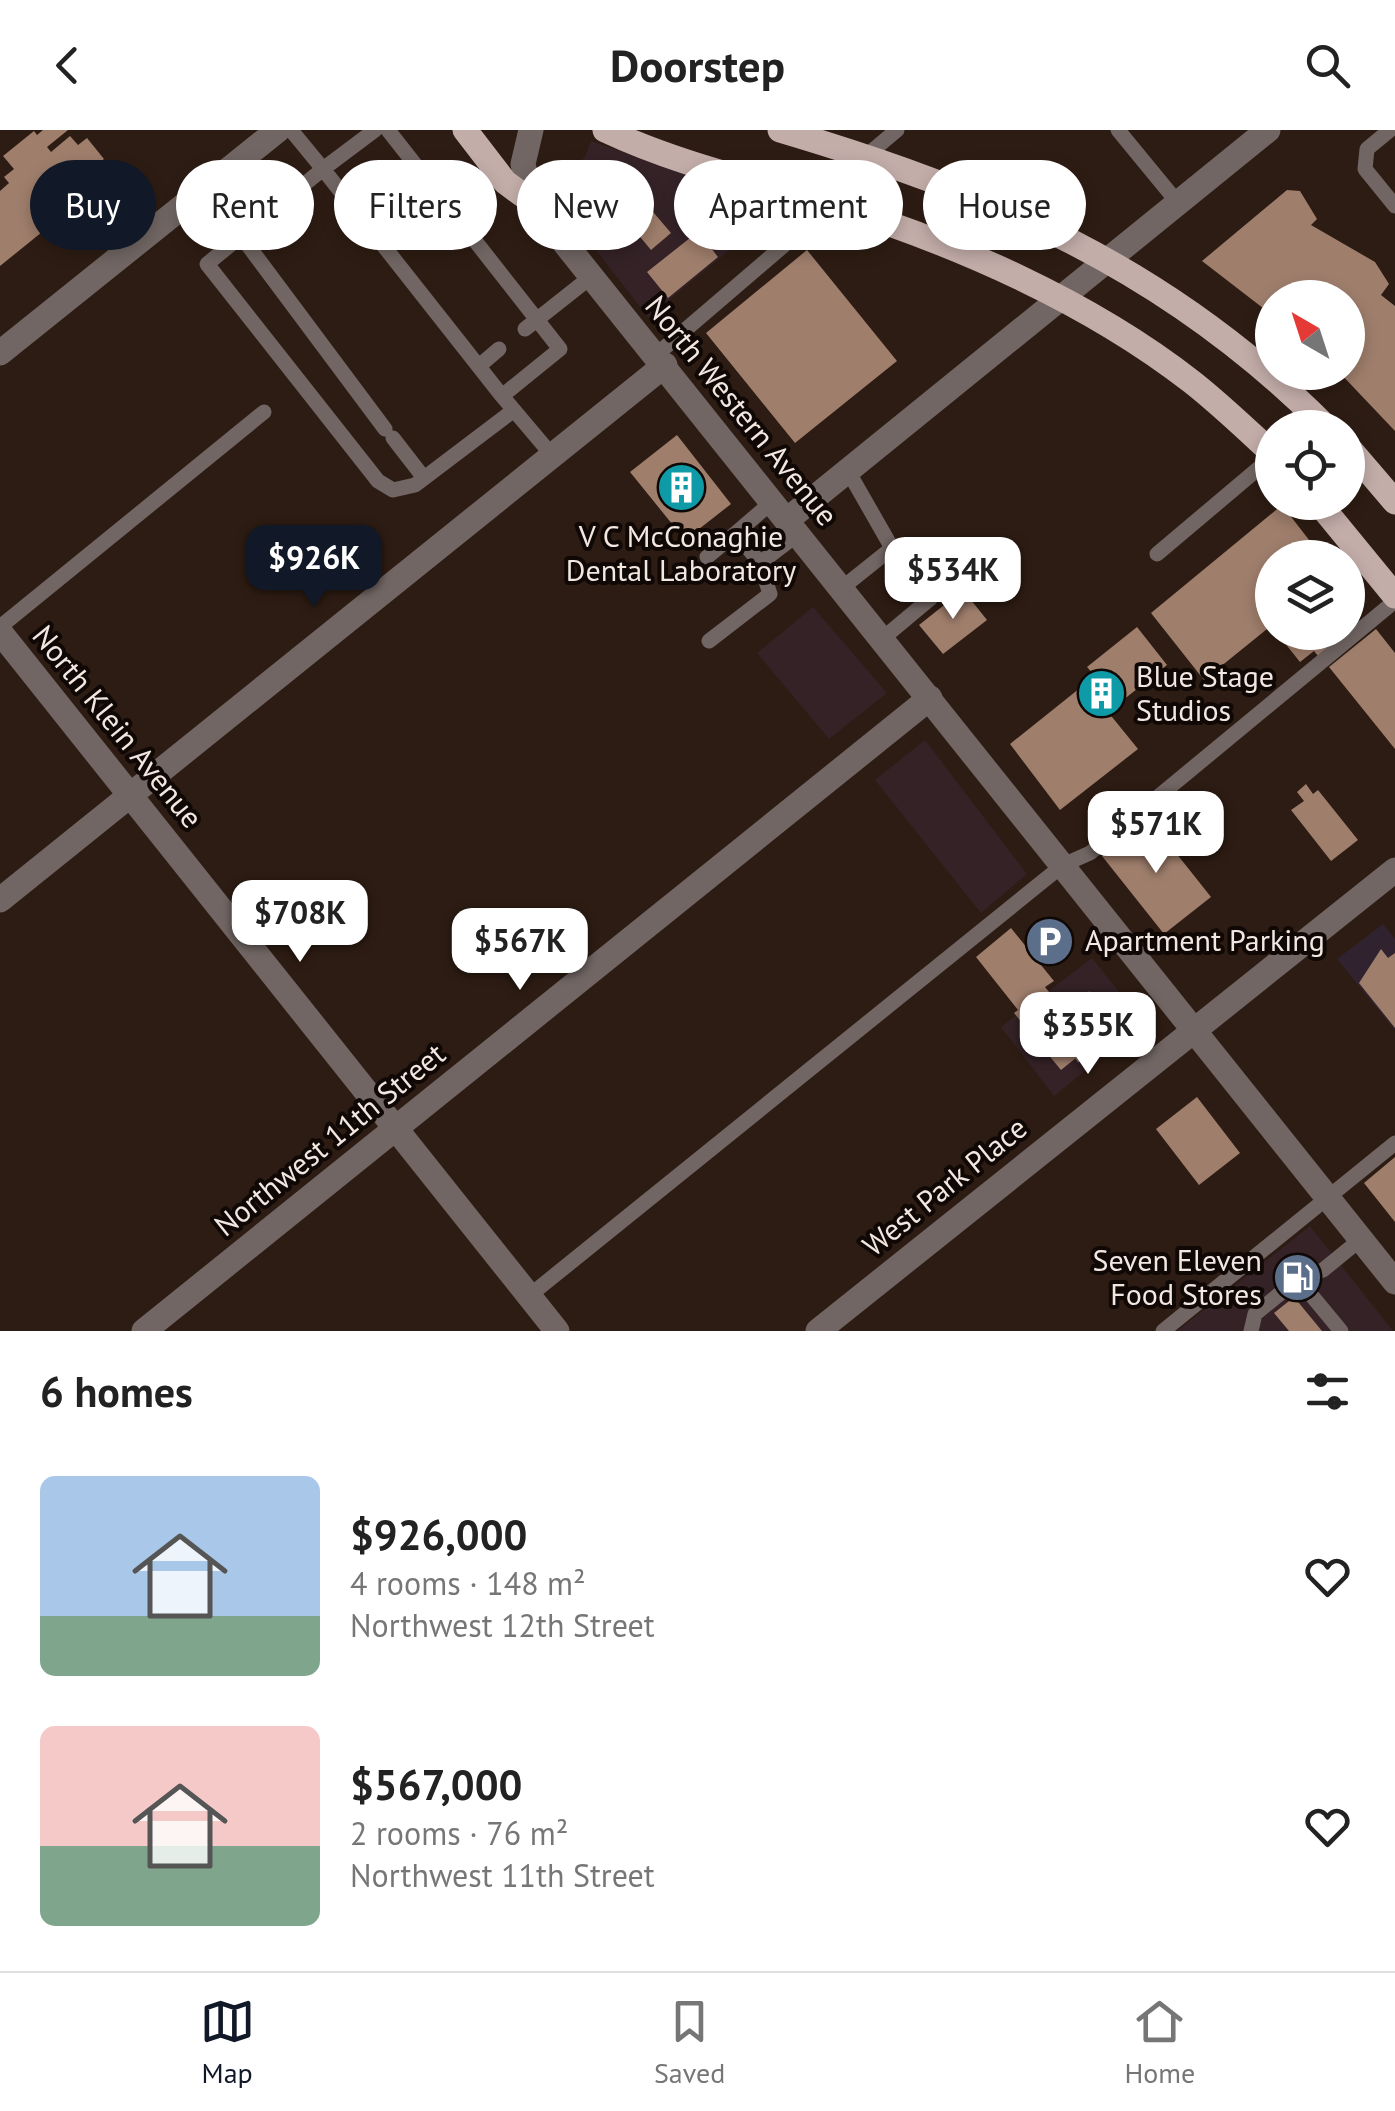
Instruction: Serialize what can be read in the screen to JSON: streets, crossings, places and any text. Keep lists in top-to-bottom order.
{
  "streets": {
    "street": [
      "North Western Avenue",
      "North Klein Avenue",
      "Northwest 11th Street",
      "West Park Place"
    ]
  },
  "crossings": [
    ["North Western Avenue", "Northwest 11th Street"],
    ["North Western Avenue", "West Park Place"],
    ["North Klein Avenue", "Northwest 11th Street"]
  ],
  "places": {
    "building": ["V C McConaghie Dental Laboratory", "Blue Stage Studios"],
    "parking": ["Apartment Parking"],
    "fuel station": ["Seven Eleven Food Stores"]
  },
  "north": "top left",
  "page": {
    "header": "Doorstep",
    "chip": [
      "Buy",
      "Rent",
      "Filters",
      "New",
      "Apartment",
      "House"
    ],
    "price": [
      "$926K",
      "$534K",
      "$571K",
      "$708K",
      "$567K",
      "$355K"
    ],
    "heading": "6 homes",
    "list": [
      {
        "name": "$926,000",
        "note": "4 rooms · 148 m² · Northwest 12th Street"
      },
      {
        "name": "$567,000",
        "note": "2 rooms · 76 m² · Northwest 11th Street"
      }
    ],
    "tabs": ["Map", "Saved", "Home"]
  }
}
